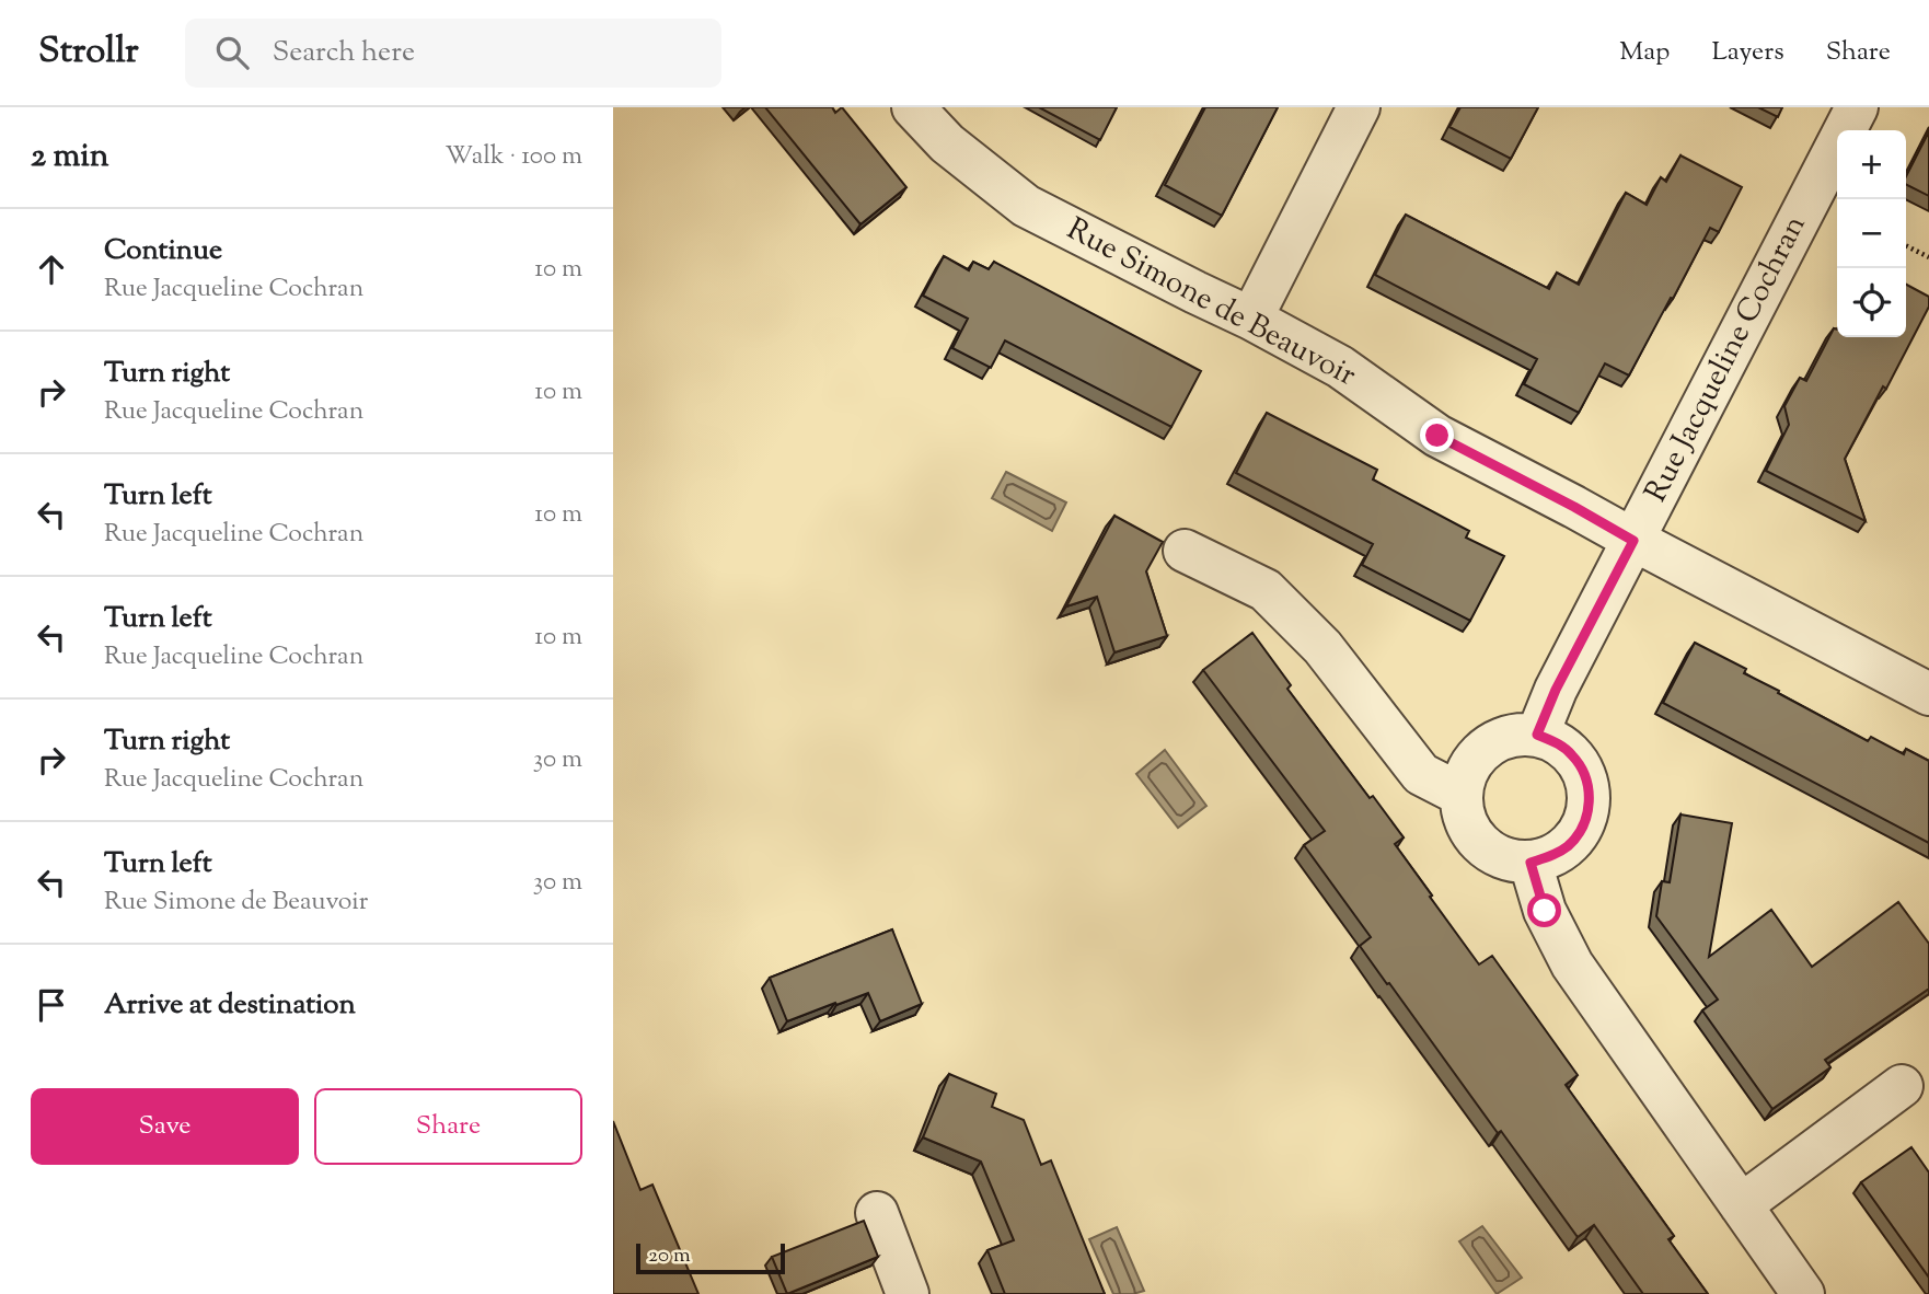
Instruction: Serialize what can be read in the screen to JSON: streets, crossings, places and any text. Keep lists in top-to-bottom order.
{
  "streets": {
    "street": ["Rue Simone de Beauvoir", "Rue Jacqueline Cochran"]
  },
  "crossings": [
    ["Rue Simone de Beauvoir", "Rue Jacqueline Cochran"]
  ],
  "scale_bar": "20 m",
  "page": {
    "header": "Strollr",
    "search": "Search here",
    "nav": ["Map", "Layers", "Share"],
    "heading": ["2 min", "Walk · 100 m"],
    "map_buttons": ["+", "−"],
    "list": [
      ["Continue", "Rue Jacqueline Cochran", "10 m"],
      ["Turn right", "Rue Jacqueline Cochran", "10 m"],
      ["Turn left", "Rue Jacqueline Cochran", "10 m"],
      ["Turn left", "Rue Jacqueline Cochran", "10 m"],
      ["Turn right", "Rue Jacqueline Cochran", "30 m"],
      ["Turn left", "Rue Simone de Beauvoir", "30 m"],
      "Arrive at destination"
    ],
    "buttons": ["Save", "Share"],
    "scale": "20 m"
  }
}
